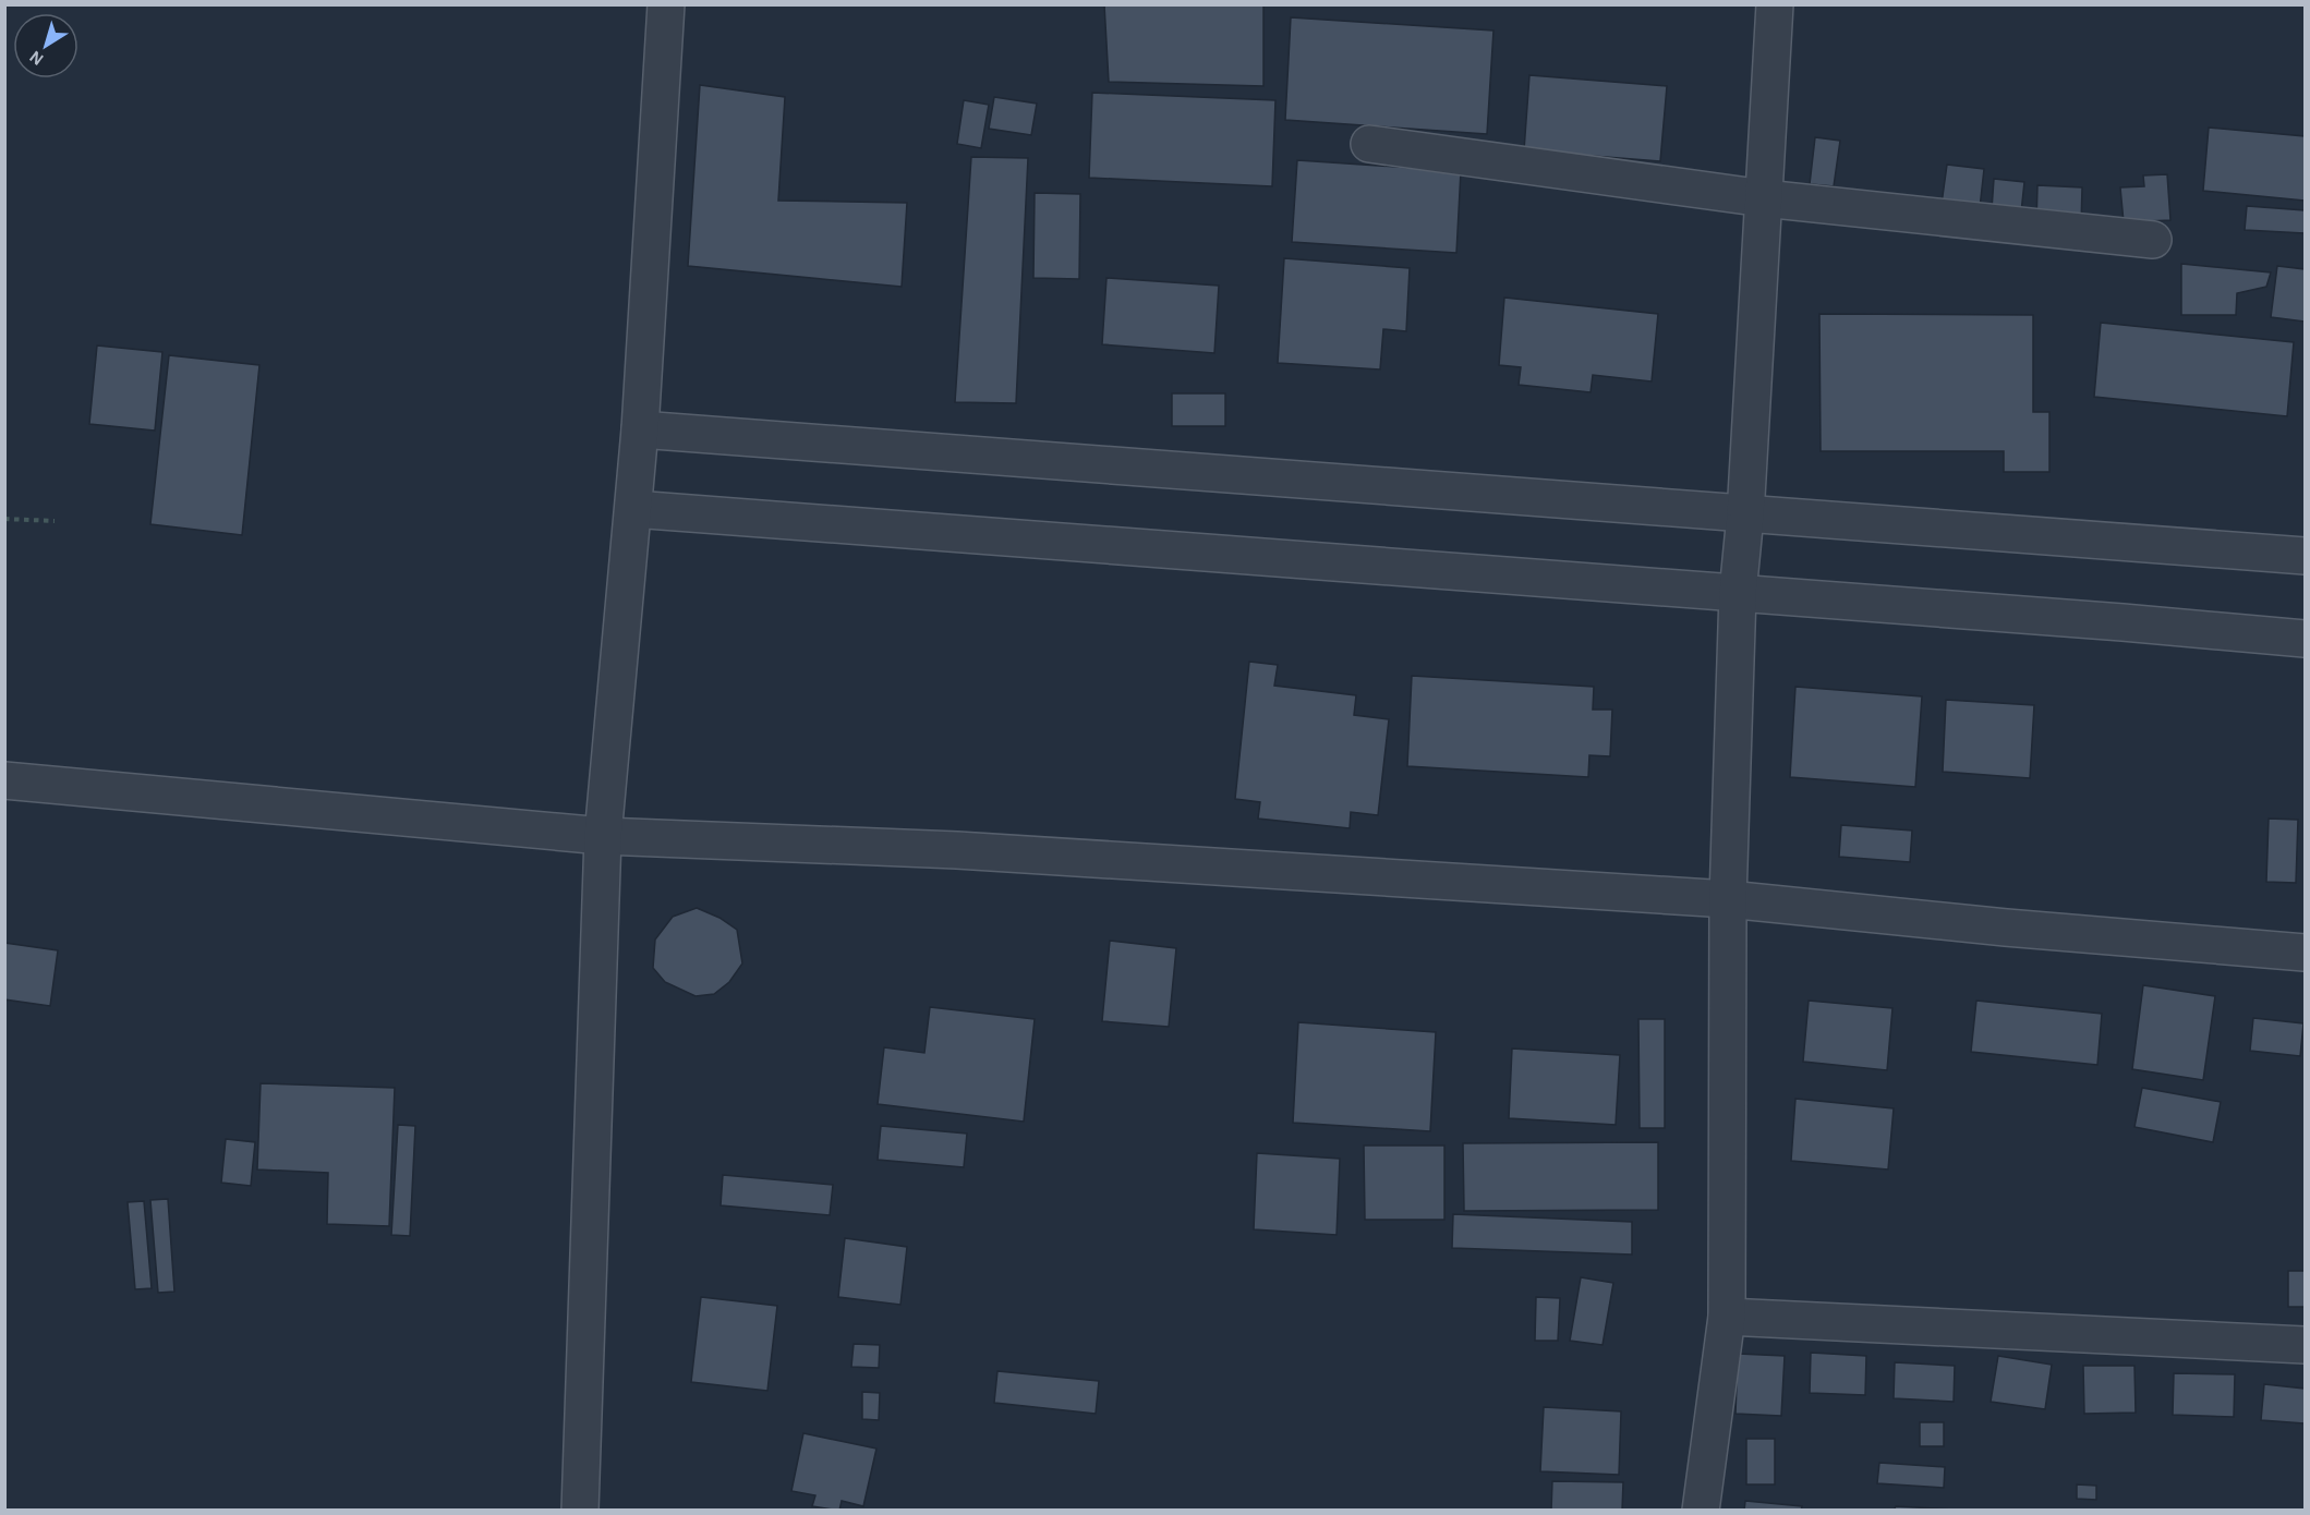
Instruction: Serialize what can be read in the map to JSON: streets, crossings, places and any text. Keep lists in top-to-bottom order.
{
  "north": "bottom left"
}
